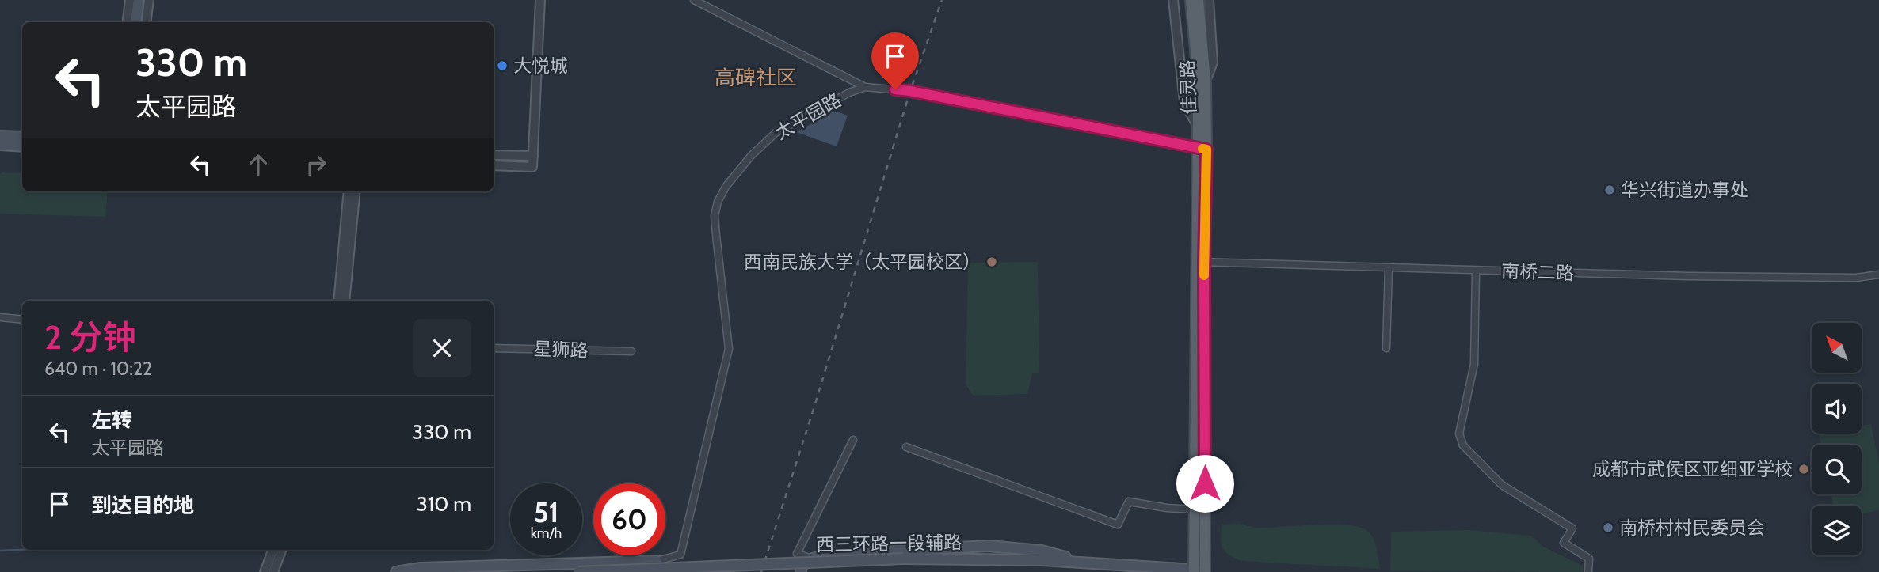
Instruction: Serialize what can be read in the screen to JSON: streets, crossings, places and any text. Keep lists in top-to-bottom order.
{
  "streets": {
    "main road": ["佳灵路", "西三环路一段辅路"],
    "street": ["太平园路", "南桥二路", "星狮路"]
  },
  "crossings": [
    ["佳灵路", "太平园路"],
    ["佳灵路", "南桥二路"],
    ["佳灵路", "西三环路一段辅路"]
  ],
  "districts": ["高碑社区"],
  "places": [
    "大悦城",
    "华兴街道办事处",
    "西南民族大学（太平园校区）",
    "成都市武侯区亚细亚学校",
    "南桥村村民委员会"
  ],
  "north": "top left",
  "page": {
    "turn": ["330 m", "太平园路"],
    "heading": ["2 分钟", "640 m · 10:22"],
    "list": [
      {
        "name": "左转",
        "note": "太平园路",
        "value": "330 m"
      },
      {
        "name": "到达目的地",
        "value": "310 m"
      }
    ],
    "speed": "51 km/h",
    "limit": "60"
  }
}
